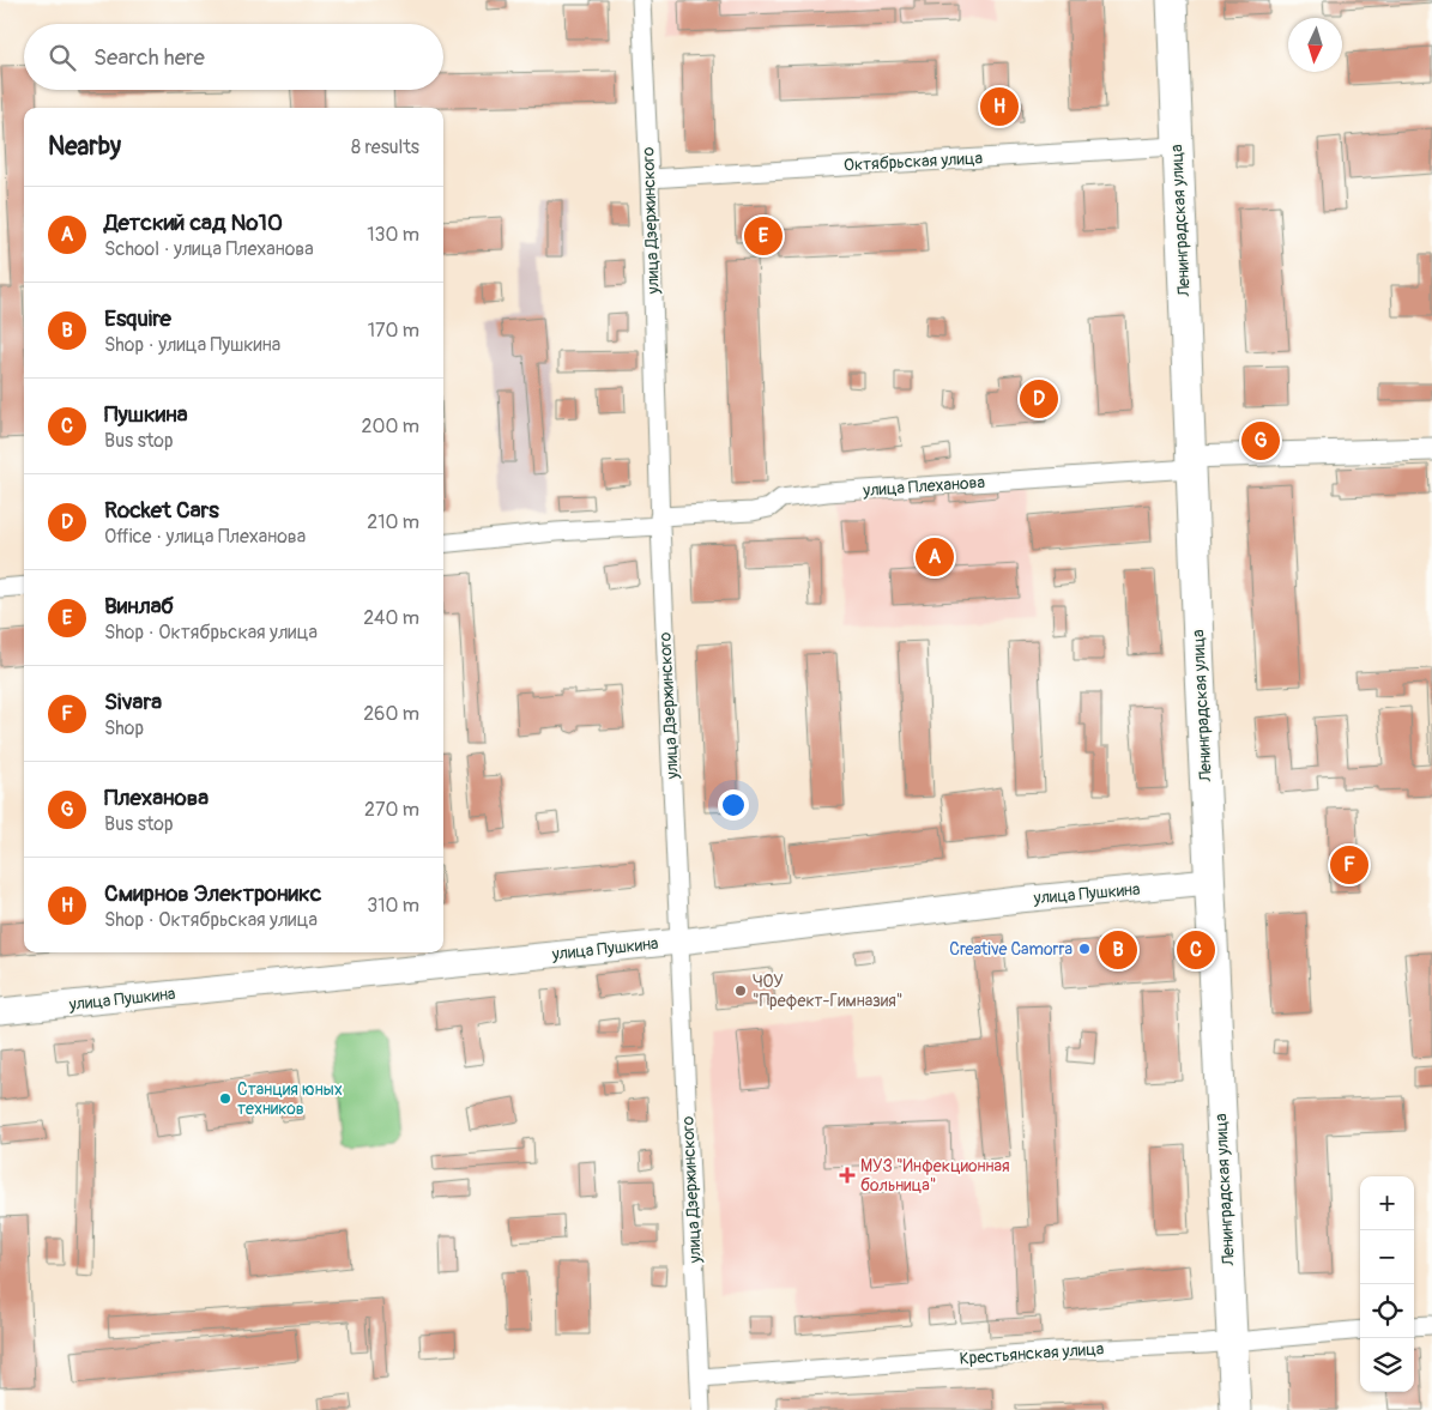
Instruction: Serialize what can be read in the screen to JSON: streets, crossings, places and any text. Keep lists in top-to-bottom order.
{
  "streets": {
    "highway": ["Ленинградская улица"],
    "main road": ["улица Пушкина"],
    "street": [
      "Октябрьская улица",
      "улица Дзержинского",
      "улица Плеханова",
      "Крестьянская улица"
    ]
  },
  "crossings": [
    ["Октябрьская улица", "улица Дзержинского"],
    ["Октябрьская улица", "Ленинградская улица"],
    ["улица Дзержинского", "улица Плеханова"],
    ["улица Дзержинского", "улица Пушкина"],
    ["улица Дзержинского", "Крестьянская улица"],
    ["Ленинградская улица", "улица Плеханова"],
    ["Ленинградская улица", "улица Пушкина"],
    ["Ленинградская улица", "Крестьянская улица"]
  ],
  "places": {
    "other": ["Creative Camorra", "ЧОУ \"Префект-Гимназия\"", "Станция юных техников"],
    "health": ["МУЗ \"Инфекционная больница\""]
  },
  "north": "bottom",
  "page": {
    "search": "Search here",
    "pins": [
      "H",
      "E",
      "D",
      "G",
      "A",
      "F",
      "B",
      "C"
    ],
    "heading": ["Nearby", "8 results"],
    "list": [
      {
        "mark": "A",
        "name": "Детский сад №10",
        "note": "School · улица Плеханова",
        "value": "130 m"
      },
      {
        "mark": "B",
        "name": "Esquire",
        "note": "Shop · улица Пушкина",
        "value": "170 m"
      },
      {
        "mark": "C",
        "name": "Пушкина",
        "note": "Bus stop",
        "value": "200 m"
      },
      {
        "mark": "D",
        "name": "Rocket Cars",
        "note": "Office · улица Плеханова",
        "value": "210 m"
      },
      {
        "mark": "E",
        "name": "Винлаб",
        "note": "Shop · Октябрьская улица",
        "value": "240 m"
      },
      {
        "mark": "F",
        "name": "Sivara",
        "note": "Shop",
        "value": "260 m"
      },
      {
        "mark": "G",
        "name": "Плеханова",
        "note": "Bus stop",
        "value": "270 m"
      },
      {
        "mark": "H",
        "name": "Смирнов Электроникс",
        "note": "Shop · Октябрьская улица",
        "value": "310 m"
      }
    ],
    "map_buttons": ["+", "−"]
  }
}
